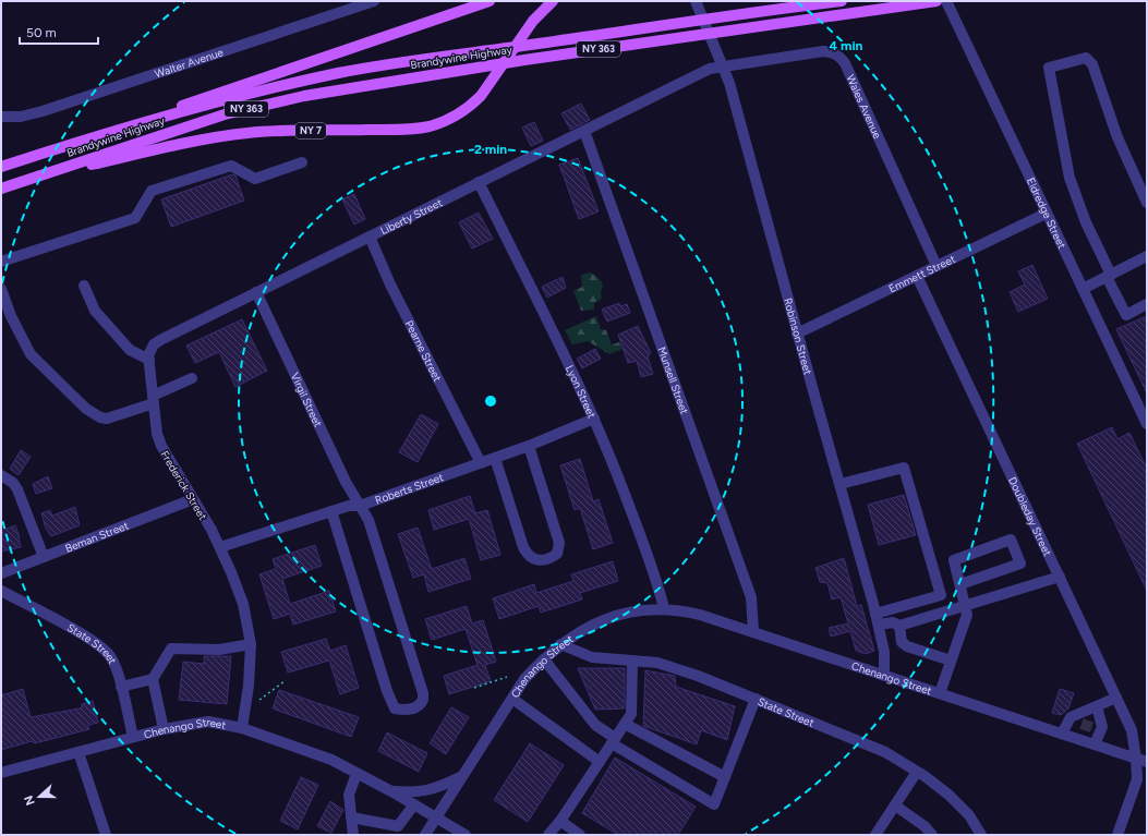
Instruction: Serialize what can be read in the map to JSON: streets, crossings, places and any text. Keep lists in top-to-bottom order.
{
  "streets": {
    "main road": ["NY 363", "Brandywine Highway", "NY 7"],
    "street": [
      "Walter Avenue",
      "Wales Avenue",
      "Eldredge Street",
      "Liberty Street",
      "Emmett Street",
      "Robinson Street",
      "Pearne Street",
      "Munsell Street",
      "Lyon Street",
      "Virgil Street",
      "Frederick Street",
      "Roberts Street",
      "Doubleday Street",
      "Beman Street",
      "State Street",
      "Chenango Street"
    ]
  },
  "crossings": [
    ["Brandywine Highway", "NY 7"],
    ["Wales Avenue", "Liberty Street"],
    ["Wales Avenue", "Emmett Street"],
    ["Wales Avenue", "Robinson Street"],
    ["Eldredge Street", "Emmett Street"],
    ["Liberty Street", "Robinson Street"],
    ["Liberty Street", "Pearne Street"],
    ["Liberty Street", "Munsell Street"],
    ["Liberty Street", "Lyon Street"],
    ["Liberty Street", "Virgil Street"],
    ["Emmett Street", "Robinson Street"],
    ["Emmett Street", "Doubleday Street"],
    ["Robinson Street", "Chenango Street"],
    ["Pearne Street", "Roberts Street"],
    ["Munsell Street", "Chenango Street"],
    ["Lyon Street", "Roberts Street"],
    ["Lyon Street", "Chenango Street"],
    ["Virgil Street", "Roberts Street"],
    ["Frederick Street", "Roberts Street"],
    ["Frederick Street", "Beman Street"],
    ["Frederick Street", "Chenango Street"],
    ["Doubleday Street", "Chenango Street"],
    ["State Street", "Chenango Street"]
  ],
  "scale_bar": "50 m",
  "north": "left",
  "rings": ["4 min", "2 min"]
}
